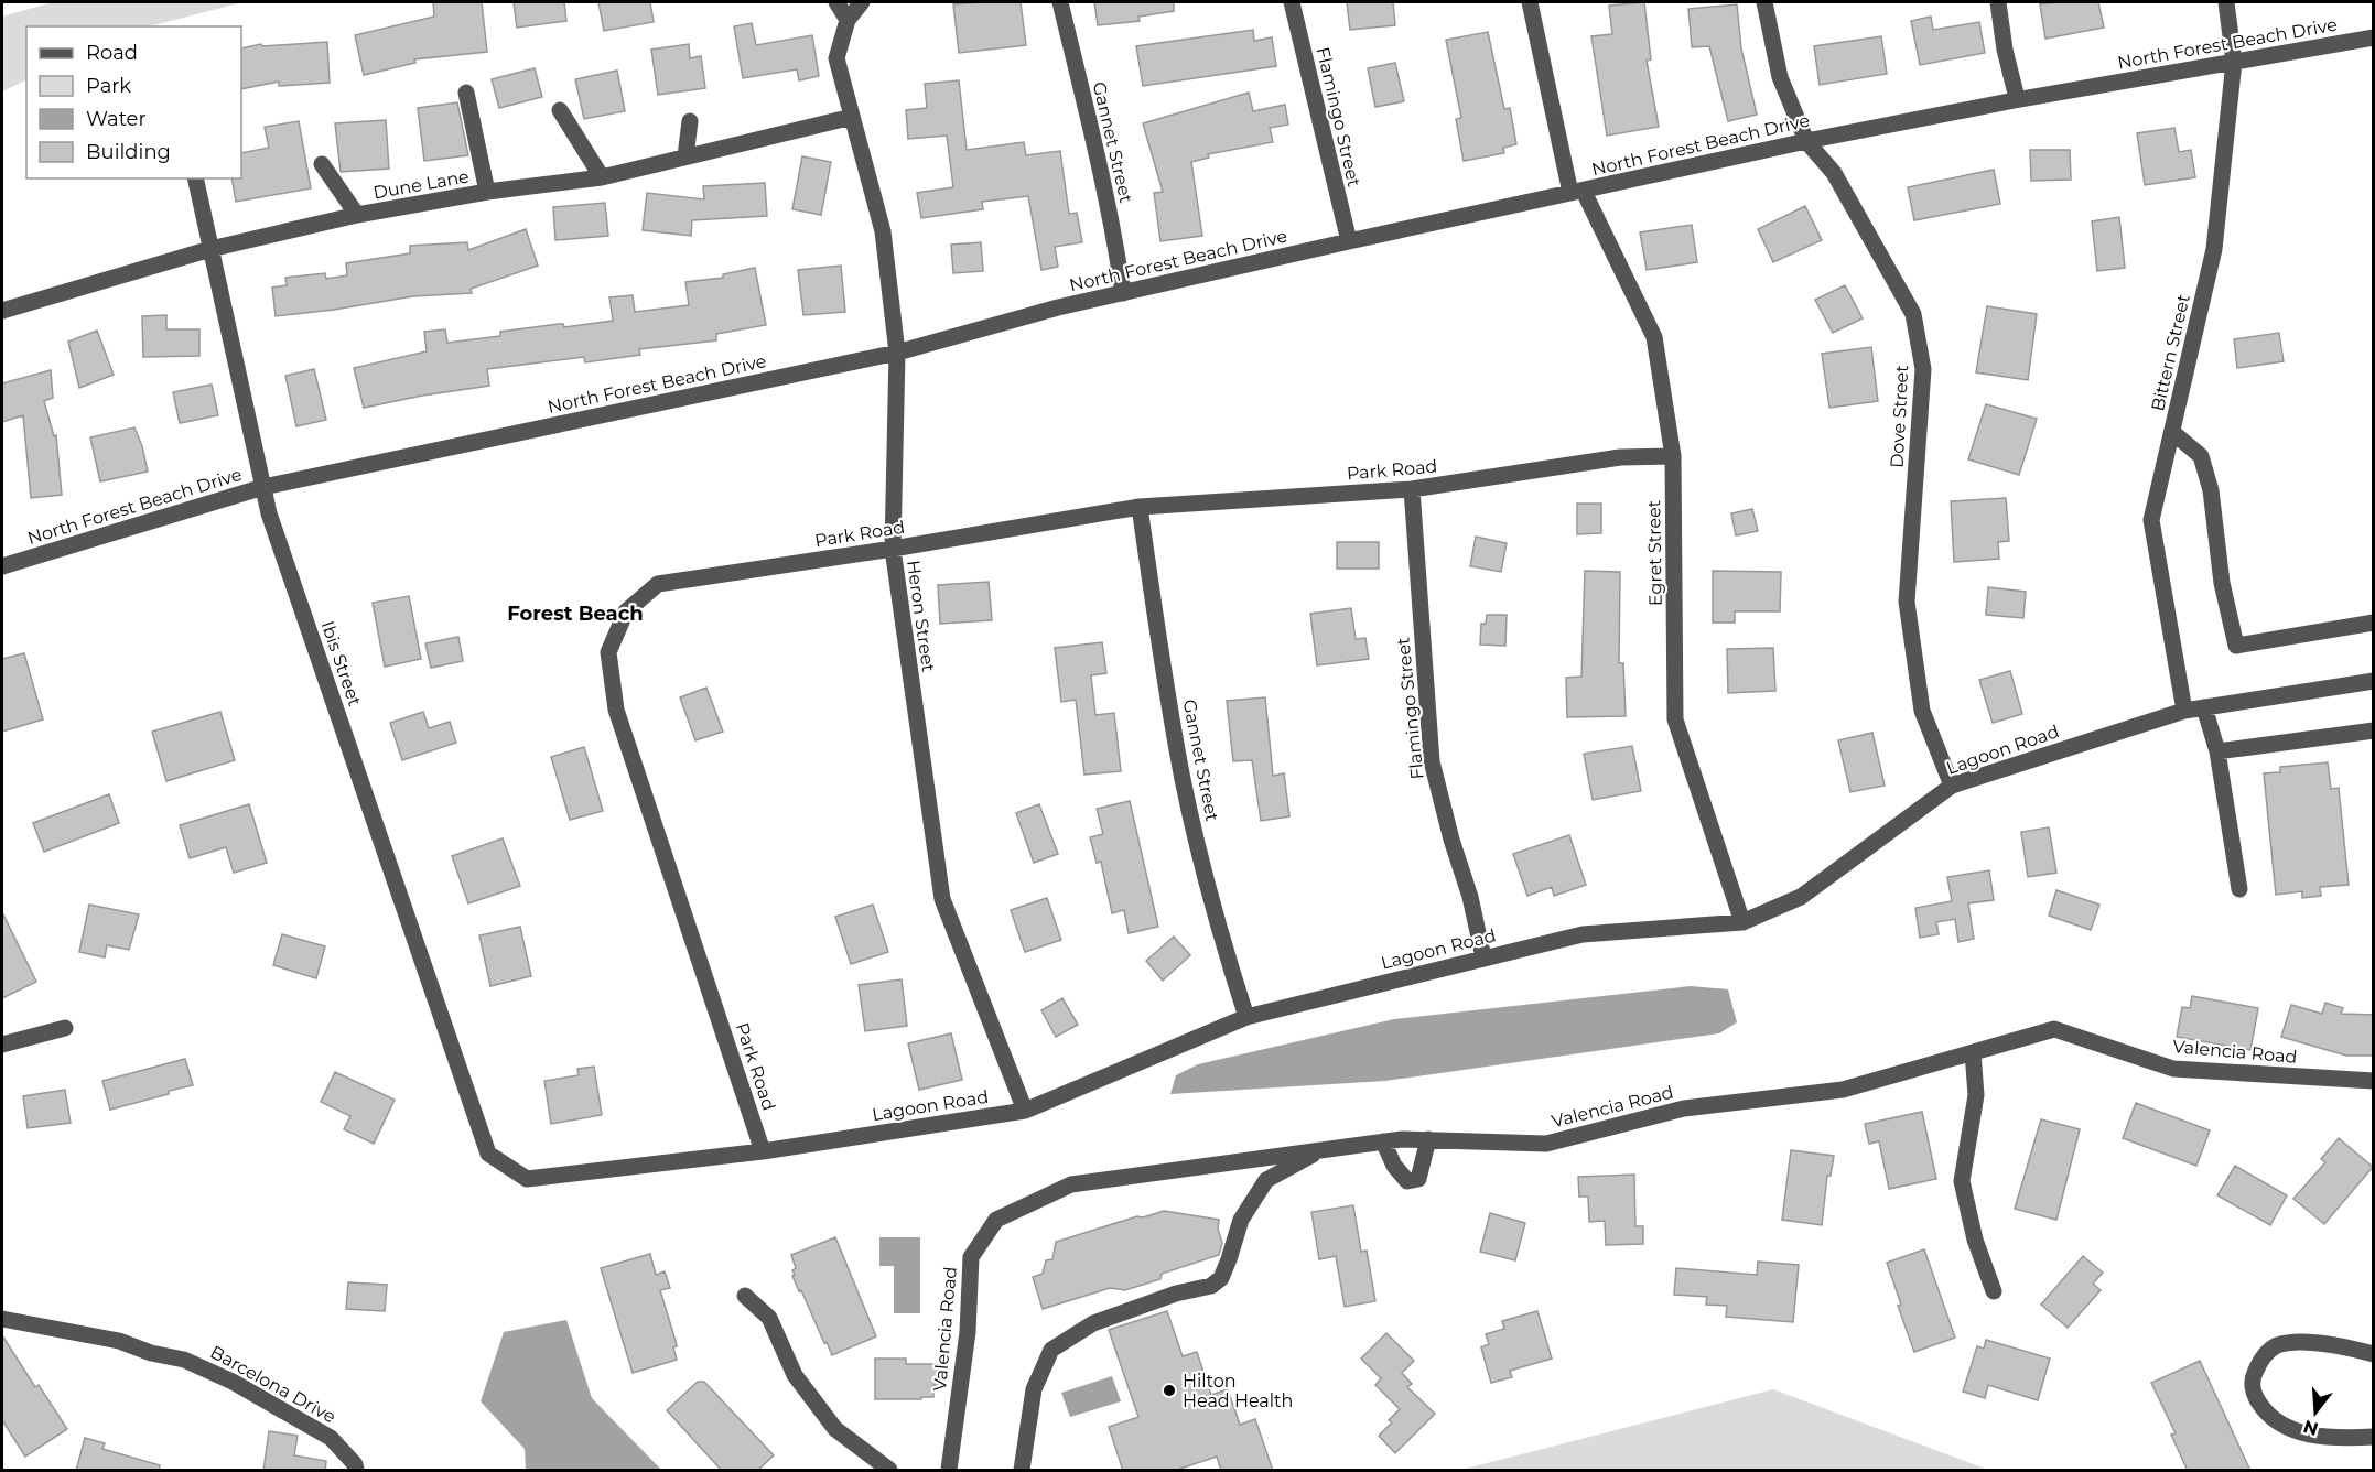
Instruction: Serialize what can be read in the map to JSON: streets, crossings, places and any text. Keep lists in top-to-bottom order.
{
  "streets": {
    "street": [
      "North Forest Beach Drive",
      "Flamingo Street",
      "Gannet Street",
      "Dune Lane",
      "Bittern Street",
      "Dove Street",
      "Park Road",
      "Egret Street",
      "Heron Street",
      "Ibis Street",
      "Lagoon Road",
      "Valencia Road",
      "Barcelona Drive"
    ]
  },
  "crossings": [
    ["North Forest Beach Drive", "Flamingo Street"],
    ["North Forest Beach Drive", "Gannet Street"],
    ["North Forest Beach Drive", "Bittern Street"],
    ["North Forest Beach Drive", "Dove Street"],
    ["North Forest Beach Drive", "Egret Street"],
    ["North Forest Beach Drive", "Heron Street"],
    ["North Forest Beach Drive", "Ibis Street"],
    ["Flamingo Street", "Park Road"],
    ["Flamingo Street", "Lagoon Road"],
    ["Gannet Street", "Park Road"],
    ["Gannet Street", "Lagoon Road"],
    ["Dune Lane", "Heron Street"],
    ["Dune Lane", "Ibis Street"],
    ["Bittern Street", "Lagoon Road"],
    ["Dove Street", "Lagoon Road"],
    ["Park Road", "Egret Street"],
    ["Park Road", "Heron Street"],
    ["Park Road", "Lagoon Road"],
    ["Egret Street", "Lagoon Road"],
    ["Heron Street", "Lagoon Road"],
    ["Ibis Street", "Lagoon Road"]
  ],
  "districts": ["Forest Beach"],
  "places": ["Hilton Head Health"],
  "legend": [
    "Road",
    "Park",
    "Water",
    "Building"
  ],
  "north": "bottom"
}
